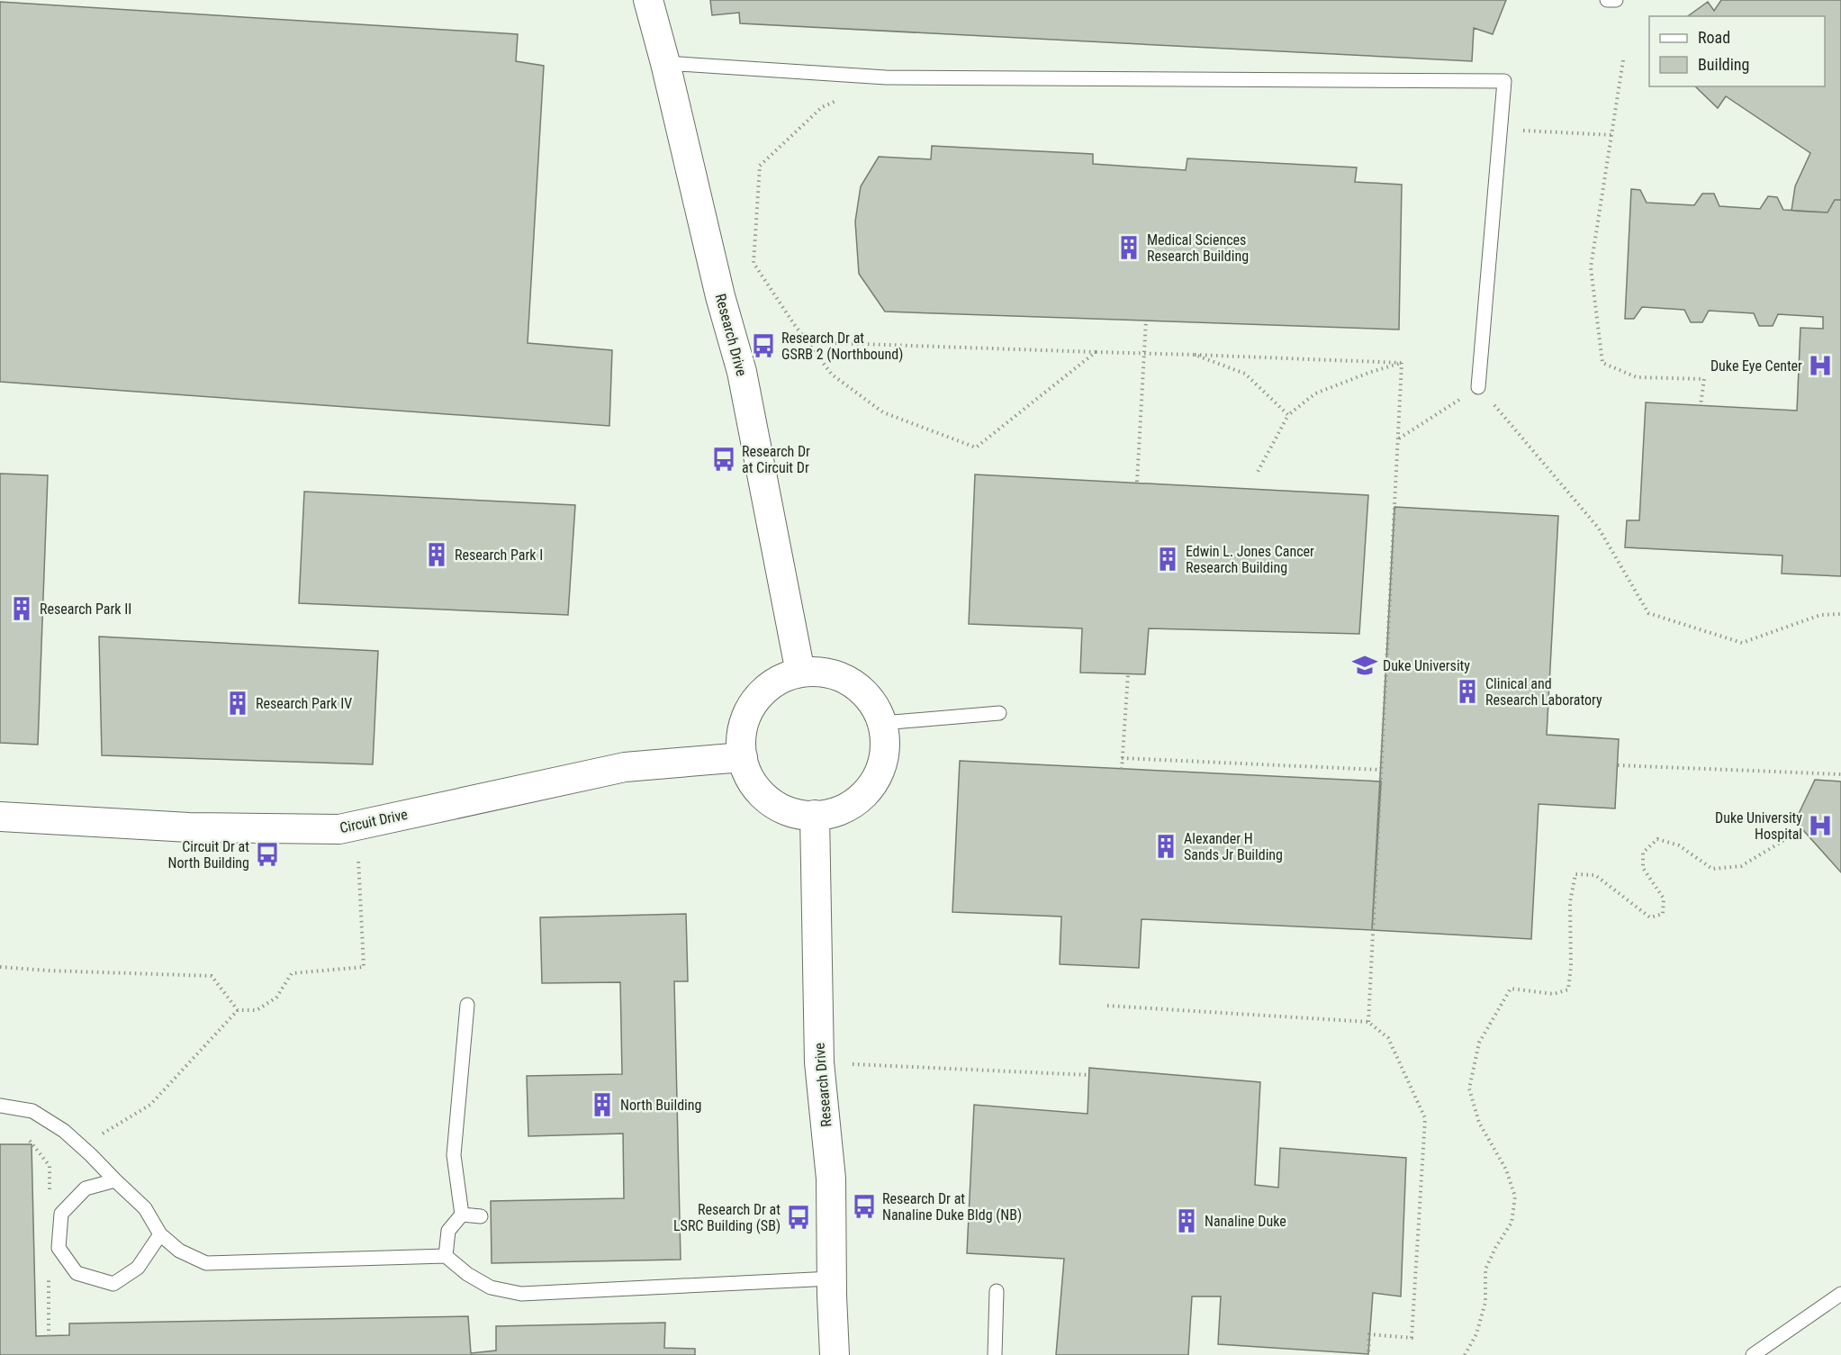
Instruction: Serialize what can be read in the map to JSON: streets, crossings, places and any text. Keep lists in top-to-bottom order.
{
  "streets": {
    "street": ["Research Drive", "Circuit Drive"]
  },
  "crossings": [
    ["Research Drive", "Circuit Drive"]
  ],
  "places": {
    "building": [
      "Medical Sciences Research Building",
      "Research Park I",
      "Edwin L. Jones Cancer Research Building",
      "Research Park II",
      "Clinical and Research Laboratory",
      "Research Park IV",
      "Alexander H Sands Jr Building",
      "North Building",
      "Nanaline Duke"
    ],
    "bus stop": [
      "Research Dr at GSRB 2 (Northbound)",
      "Research Dr at Circuit Dr",
      "Circuit Dr at North Building",
      "Research Dr at Nanaline Duke Bldg (NB)",
      "Research Dr at LSRC Building (SB)"
    ],
    "hospital": ["Duke Eye Center", "Duke University Hospital"],
    "school or university": ["Duke University"]
  },
  "legend": ["Road", "Building"]
}
